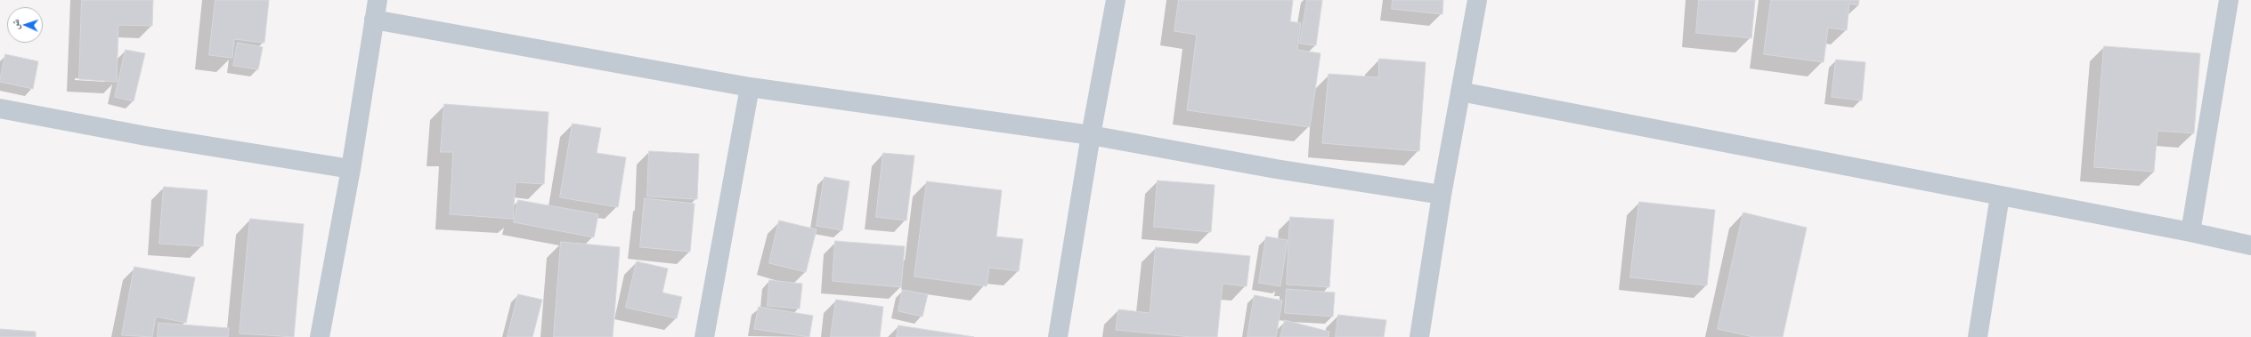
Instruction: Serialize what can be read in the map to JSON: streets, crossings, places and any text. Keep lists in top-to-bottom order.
{
  "north": "left"
}
